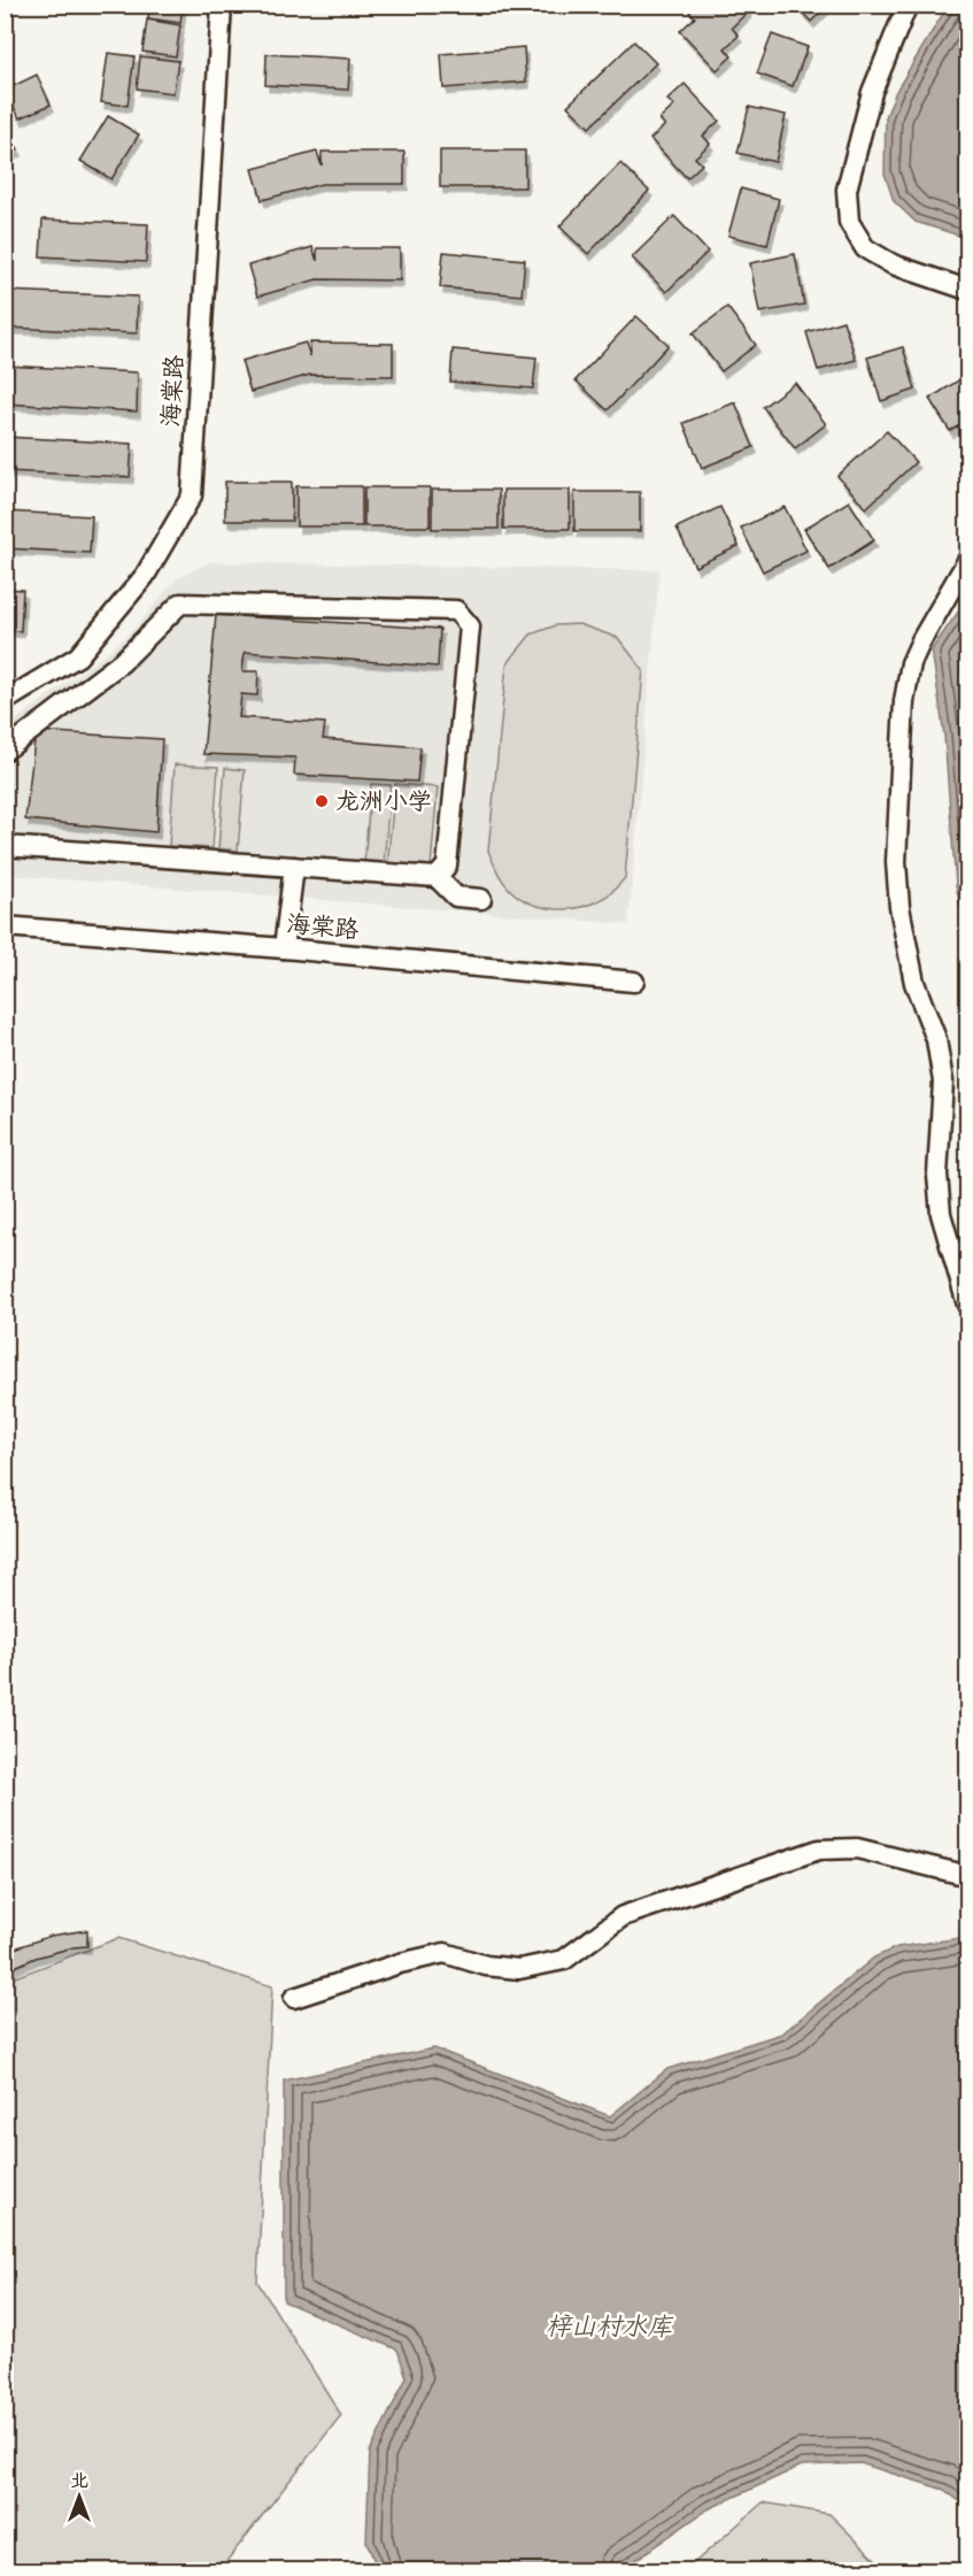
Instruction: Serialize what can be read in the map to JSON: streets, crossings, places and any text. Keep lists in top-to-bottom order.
{
  "streets": {
    "street": ["海棠路"]
  },
  "water": ["梓山村水库"],
  "places": ["龙洲小学"],
  "north": "top"
}
